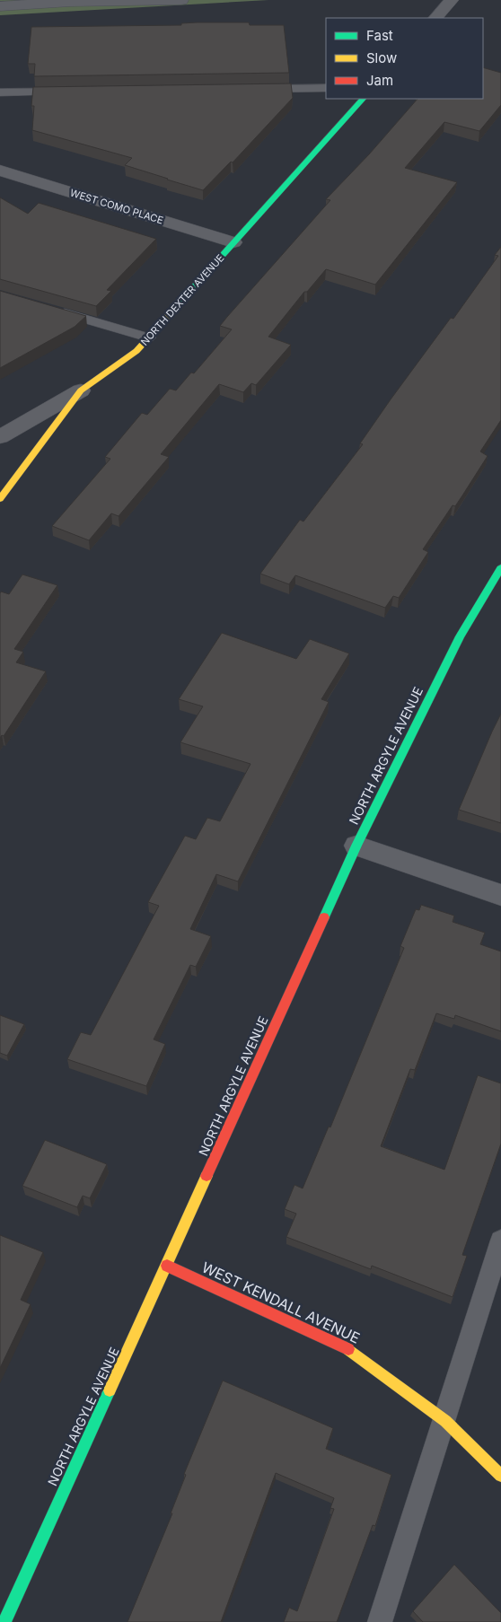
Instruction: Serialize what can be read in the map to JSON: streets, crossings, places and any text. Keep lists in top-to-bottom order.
{
  "streets": {
    "street": [
      "WEST COMO PLACE",
      "NORTH DEXTER AVENUE",
      "NORTH ARGYLE AVENUE",
      "WEST KENDALL AVENUE"
    ]
  },
  "crossings": [
    ["WEST COMO PLACE", "NORTH DEXTER AVENUE"],
    ["NORTH ARGYLE AVENUE", "WEST KENDALL AVENUE"]
  ],
  "legend": ["Fast", "Slow", "Jam"]
}
